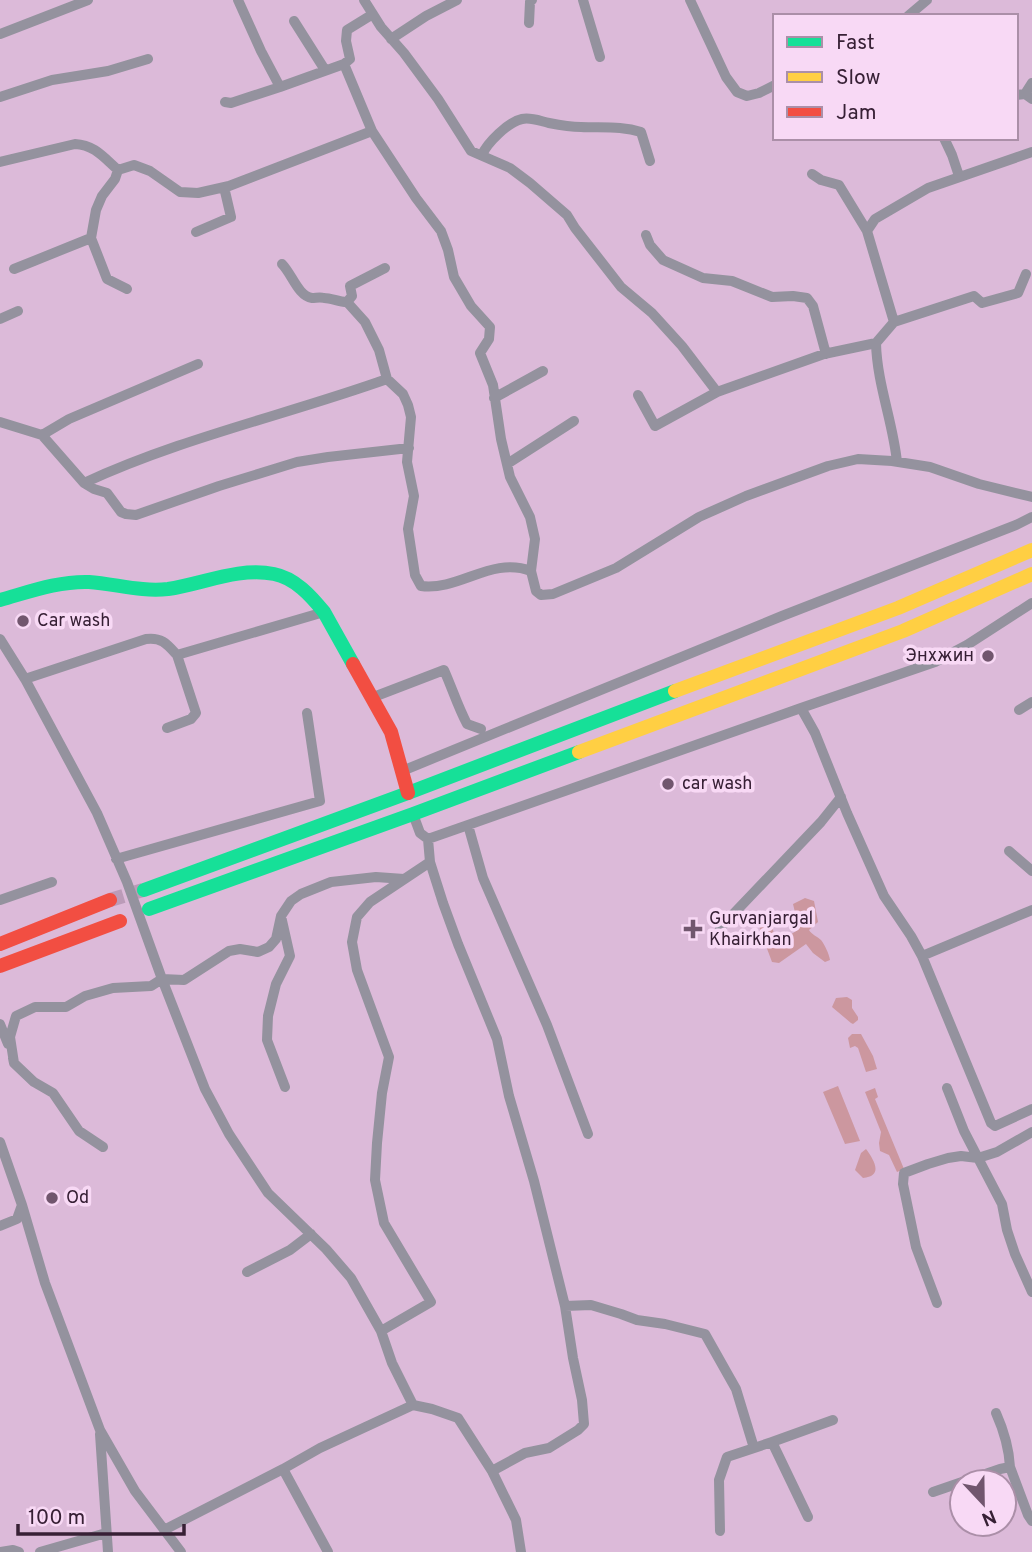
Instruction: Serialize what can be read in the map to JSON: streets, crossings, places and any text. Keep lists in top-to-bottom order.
{
  "places": {
    "other": [
      "Car wash",
      "Энхжин",
      "car wash",
      "Od"
    ],
    "health": ["Gurvanjargal Khairkhan"]
  },
  "legend": ["Fast", "Slow", "Jam"],
  "scale_bar": "100 m",
  "north": "bottom"
}
